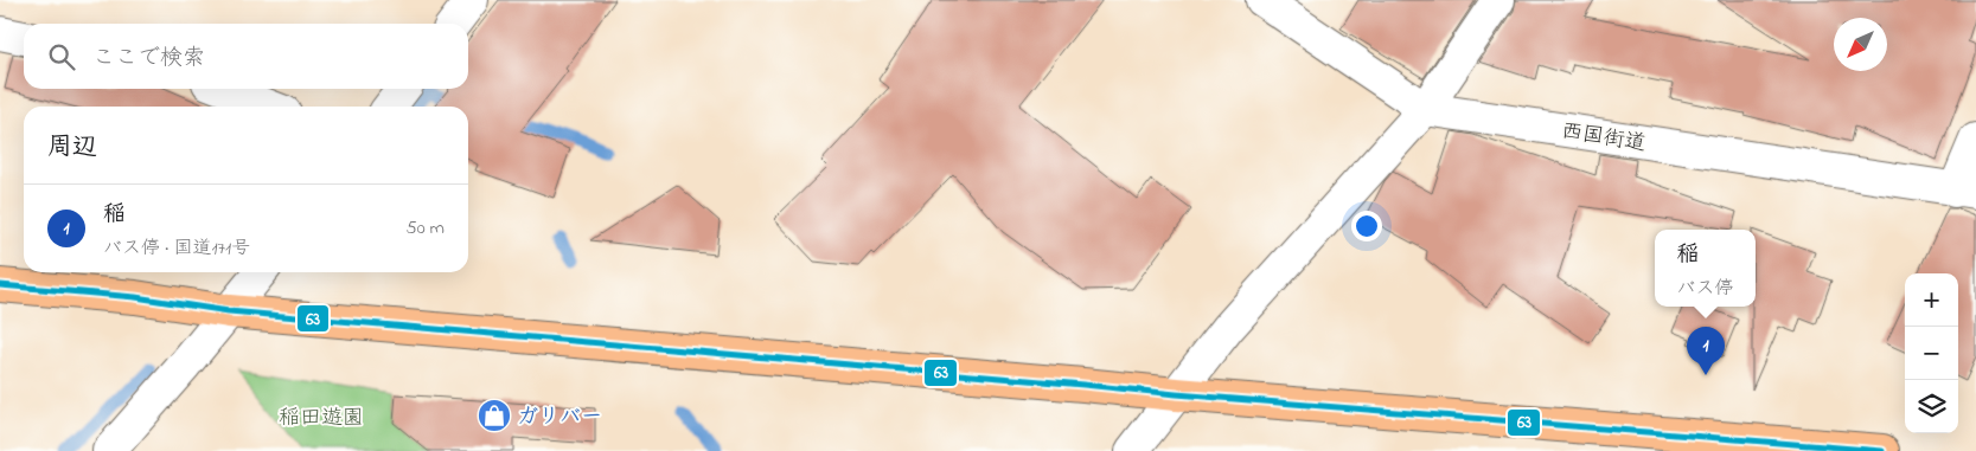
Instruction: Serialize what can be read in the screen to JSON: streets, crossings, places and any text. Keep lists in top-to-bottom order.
{
  "streets": {
    "street": ["西国街道"]
  },
  "parks": ["稲田遊園"],
  "places": {
    "shop": ["ガリバー"]
  },
  "lines": ["transit line 63"],
  "north": "bottom left",
  "page": {
    "search": "ここで検索",
    "heading": "周辺",
    "list": [
      {
        "mark": "1",
        "name": "稲",
        "note": "バス停 · 国道171号",
        "value": "50 m"
      }
    ],
    "popup": ["稲", "バス停"],
    "map_buttons": ["+", "−"],
    "pins": "1"
  }
}
